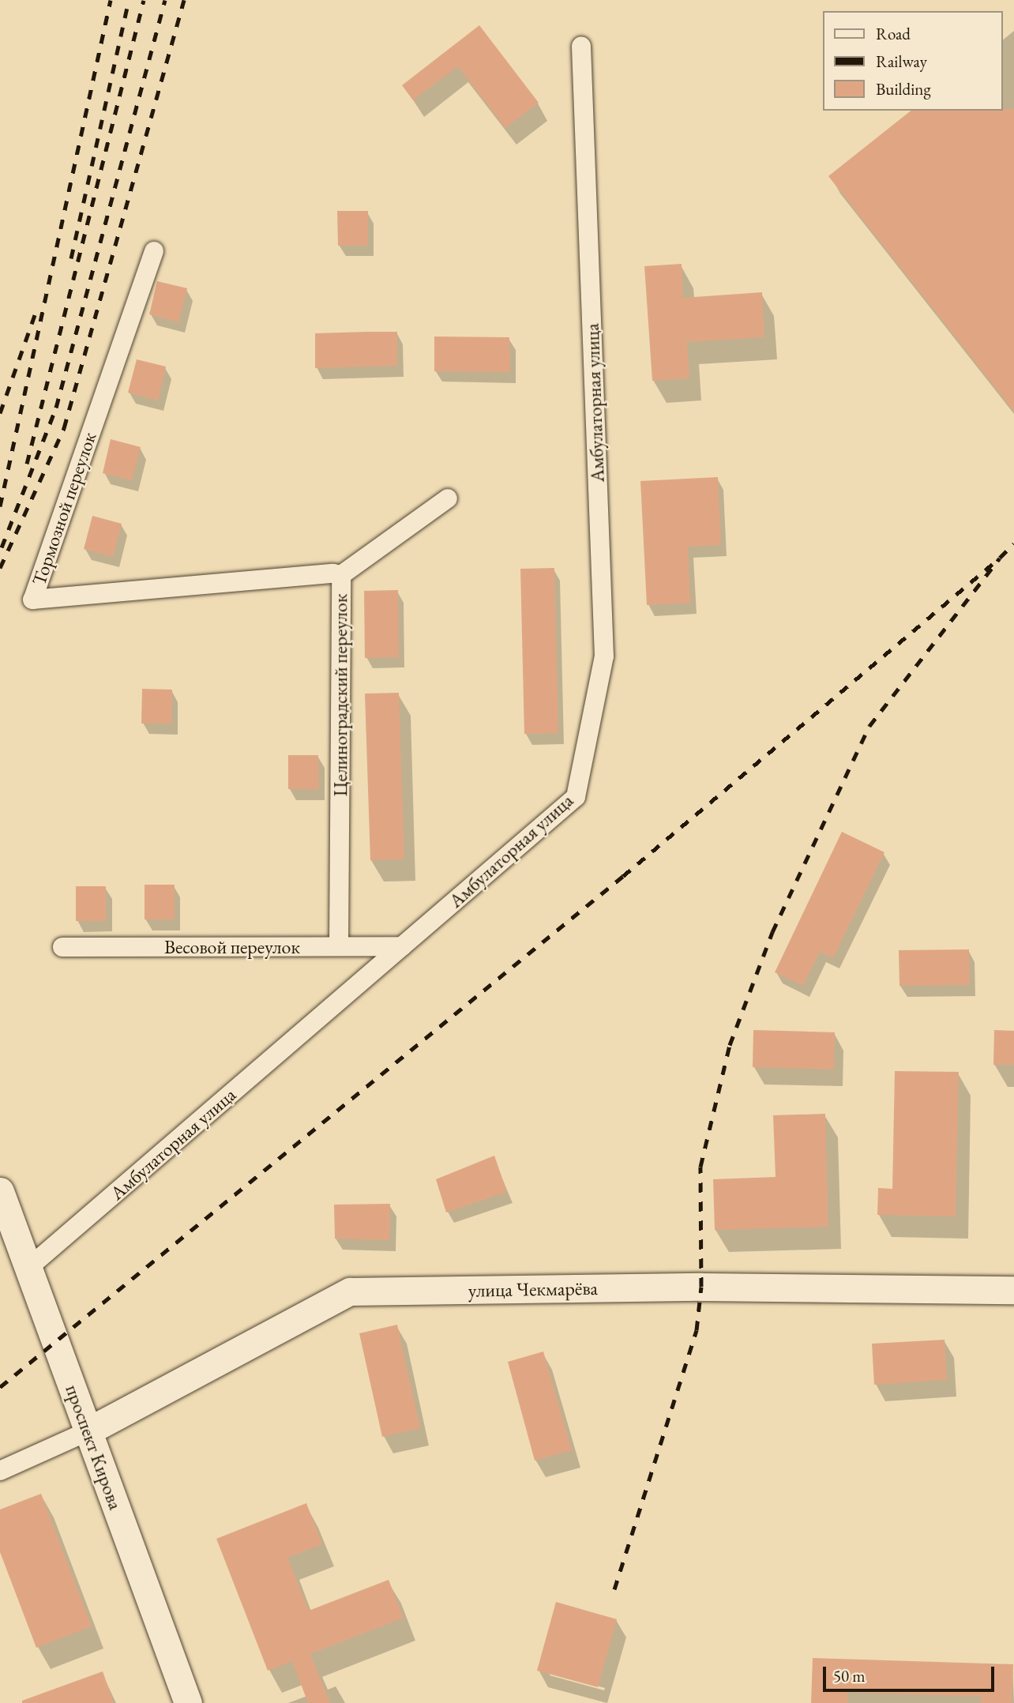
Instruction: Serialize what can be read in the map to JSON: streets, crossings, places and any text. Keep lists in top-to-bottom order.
{
  "streets": {
    "street": [
      "Амбулаторная улица",
      "Тормозной переулок",
      "Целиноградский переулок",
      "Весовой переулок",
      "улица Чекмарёва",
      "проспект Кирова"
    ]
  },
  "crossings": [
    ["Амбулаторная улица", "Весовой переулок"],
    ["Амбулаторная улица", "проспект Кирова"],
    ["Тормозной переулок", "Целиноградский переулок"],
    ["Целиноградский переулок", "Весовой переулок"],
    ["улица Чекмарёва", "проспект Кирова"]
  ],
  "legend": ["Road", "Railway", "Building"],
  "scale_bar": "50 m"
}
